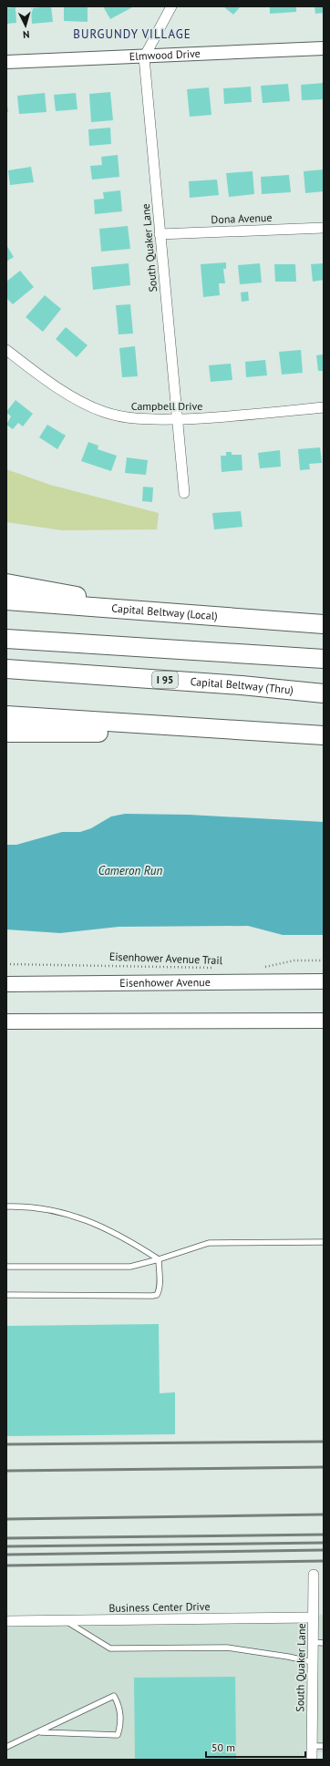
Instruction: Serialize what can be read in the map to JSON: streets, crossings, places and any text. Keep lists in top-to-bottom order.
{
  "streets": {
    "highway": ["Capital Beltway (Local)", "I 95", "Capital Beltway (Thru)"],
    "main road": ["Eisenhower Avenue"],
    "street": [
      "Elmwood Drive",
      "Dona Avenue",
      "South Quaker Lane",
      "Campbell Drive",
      "Business Center Drive"
    ],
    "path": ["Eisenhower Avenue Trail"]
  },
  "crossings": [
    ["Elmwood Drive", "South Quaker Lane"],
    ["Dona Avenue", "South Quaker Lane"],
    ["South Quaker Lane", "Campbell Drive"],
    ["South Quaker Lane", "Business Center Drive"]
  ],
  "districts": ["BURGUNDY VILLAGE"],
  "water": ["Cameron Run"],
  "scale_bar": "50 m",
  "north": "bottom"
}
